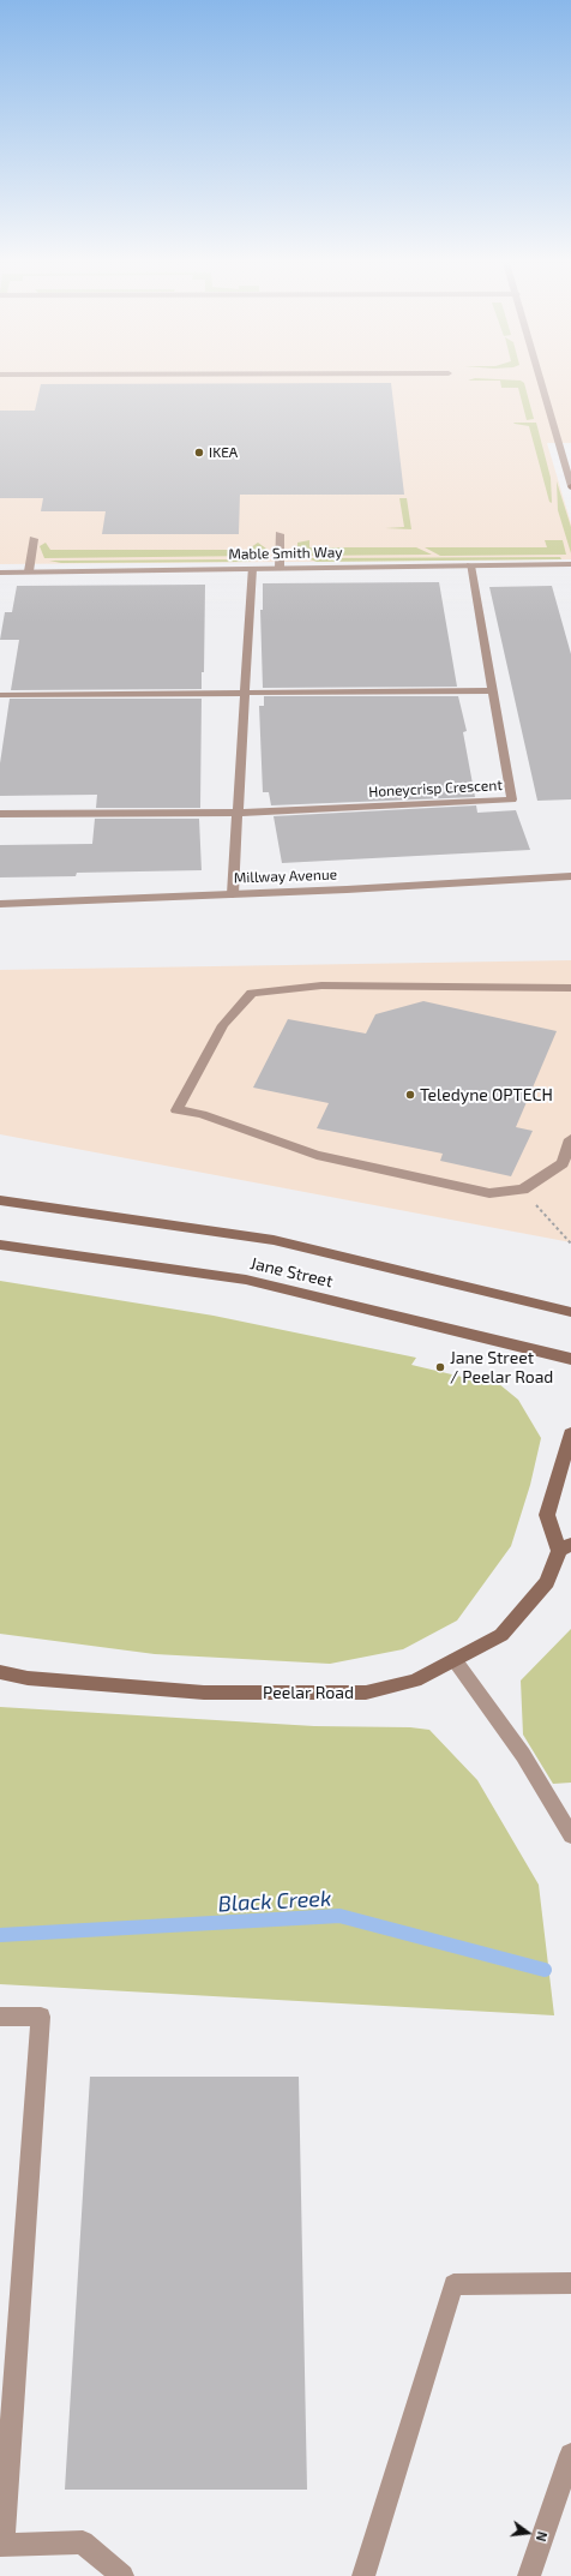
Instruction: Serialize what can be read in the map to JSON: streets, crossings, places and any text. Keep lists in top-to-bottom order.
{
  "streets": {
    "main road": ["Jane Street", "Peelar Road"],
    "street": ["Mable Smith Way", "Honeycrisp Crescent", "Millway Avenue"]
  },
  "crossings": [
    ["Mable Smith Way", "Honeycrisp Crescent"]
  ],
  "water": ["Black Creek"],
  "places": ["IKEA", "Teledyne OPTECH", "Jane Street / Peelar Road"],
  "north": "right"
}
